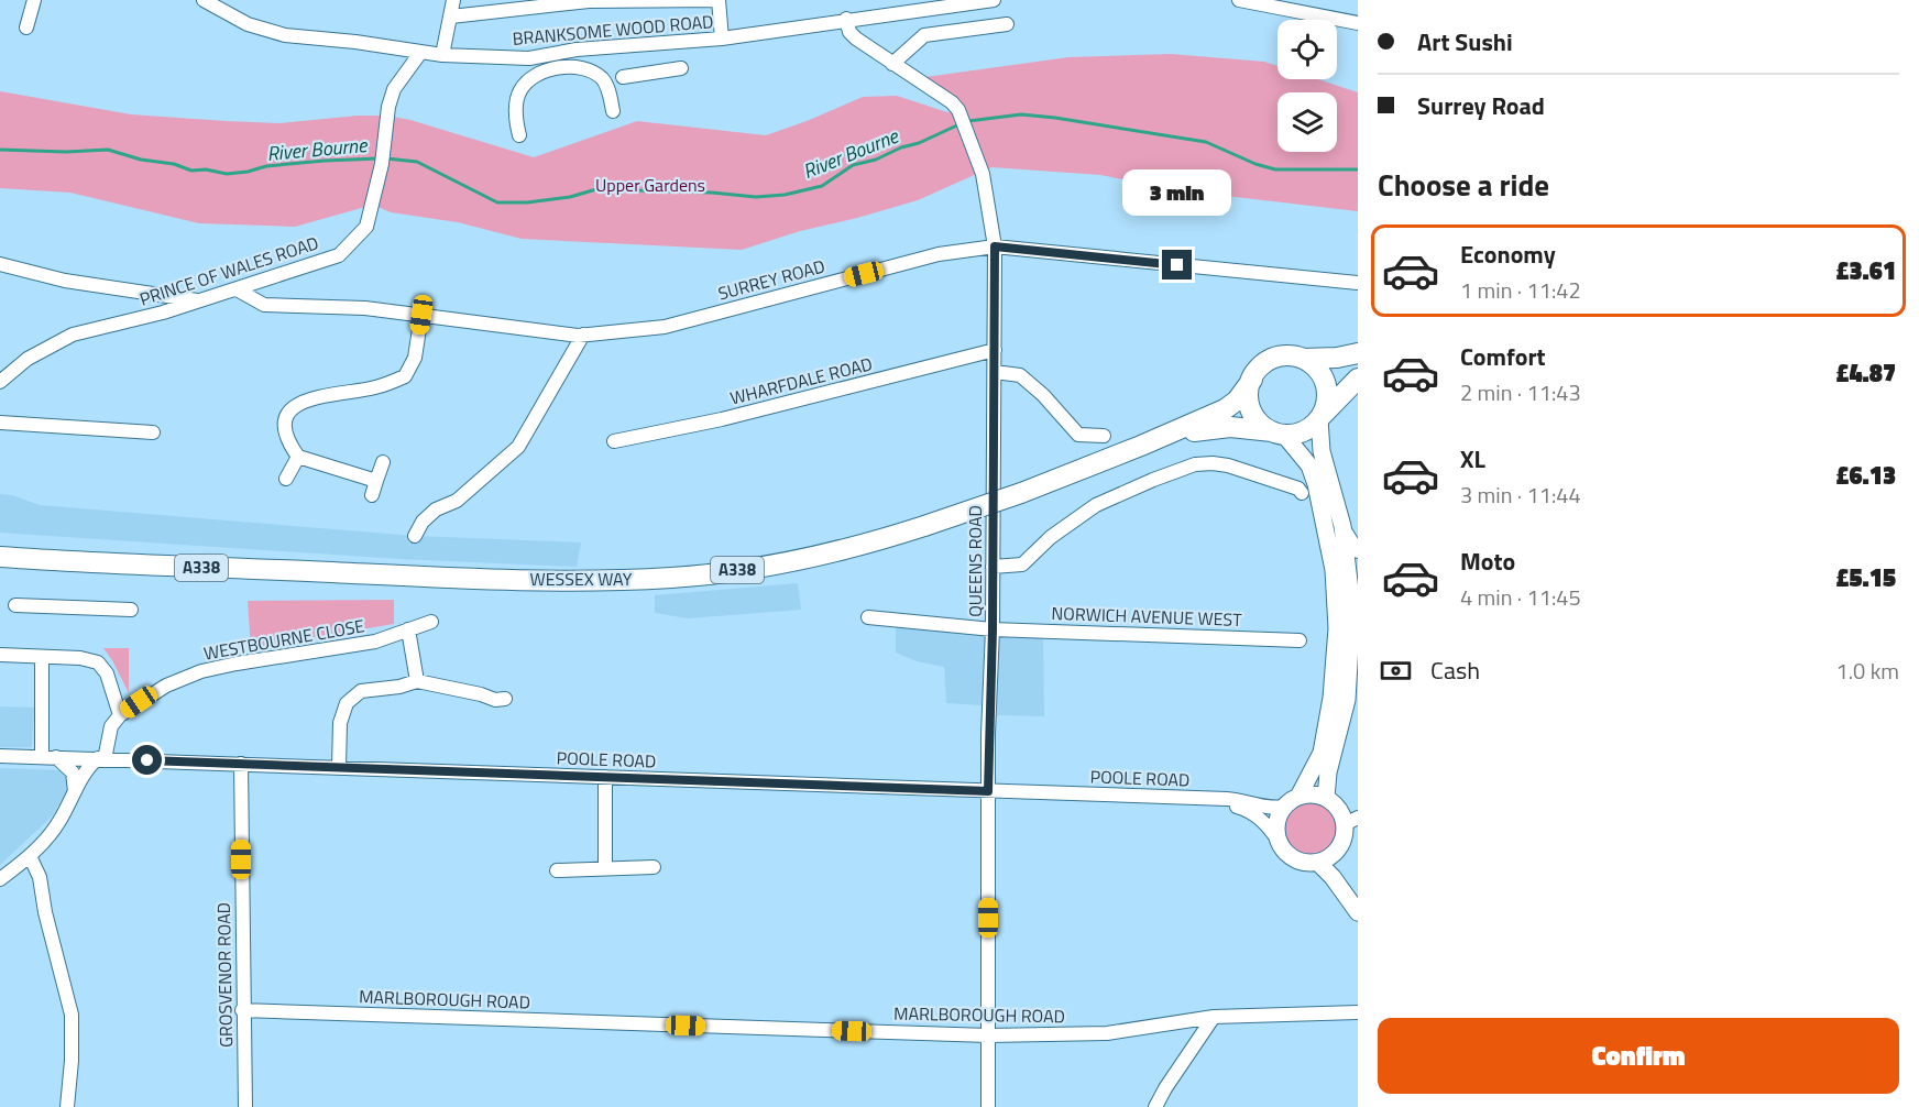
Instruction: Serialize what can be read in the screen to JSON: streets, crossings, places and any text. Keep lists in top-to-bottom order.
{
  "streets": {
    "highway": ["A338", "WESSEX WAY"],
    "street": [
      "BRANKSOME WOOD ROAD",
      "PRINCE OF WALES ROAD",
      "SURREY ROAD",
      "WHARFDALE ROAD",
      "QUEENS ROAD",
      "NORWICH AVENUE WEST",
      "WESTBOURNE CLOSE",
      "POOLE ROAD",
      "GROSVENOR ROAD",
      "MARLBOROUGH ROAD"
    ]
  },
  "crossings": [
    ["BRANKSOME WOOD ROAD", "PRINCE OF WALES ROAD"],
    ["BRANKSOME WOOD ROAD", "QUEENS ROAD"],
    ["PRINCE OF WALES ROAD", "SURREY ROAD"],
    ["SURREY ROAD", "QUEENS ROAD"],
    ["WHARFDALE ROAD", "QUEENS ROAD"],
    ["QUEENS ROAD", "NORWICH AVENUE WEST"],
    ["QUEENS ROAD", "POOLE ROAD"],
    ["QUEENS ROAD", "MARLBOROUGH ROAD"],
    ["POOLE ROAD", "GROSVENOR ROAD"],
    ["GROSVENOR ROAD", "MARLBOROUGH ROAD"]
  ],
  "water": ["River Bourne"],
  "parks": ["Upper Gardens"],
  "page": {
    "banner": ["Art Sushi", "Surrey Road"],
    "heading": "Choose a ride",
    "bubble": "3 min",
    "list": [
      {
        "name": "Economy",
        "note": "1 min · 11:42",
        "value": "£3.61"
      },
      {
        "name": "Comfort",
        "note": "2 min · 11:43",
        "value": "£4.87"
      },
      {
        "name": "XL",
        "note": "3 min · 11:44",
        "value": "£6.13"
      },
      {
        "name": "Moto",
        "note": "4 min · 11:45",
        "value": "£5.15"
      }
    ],
    "pay": ["Cash", "1.0 km"],
    "buttons": "Confirm"
  }
}
